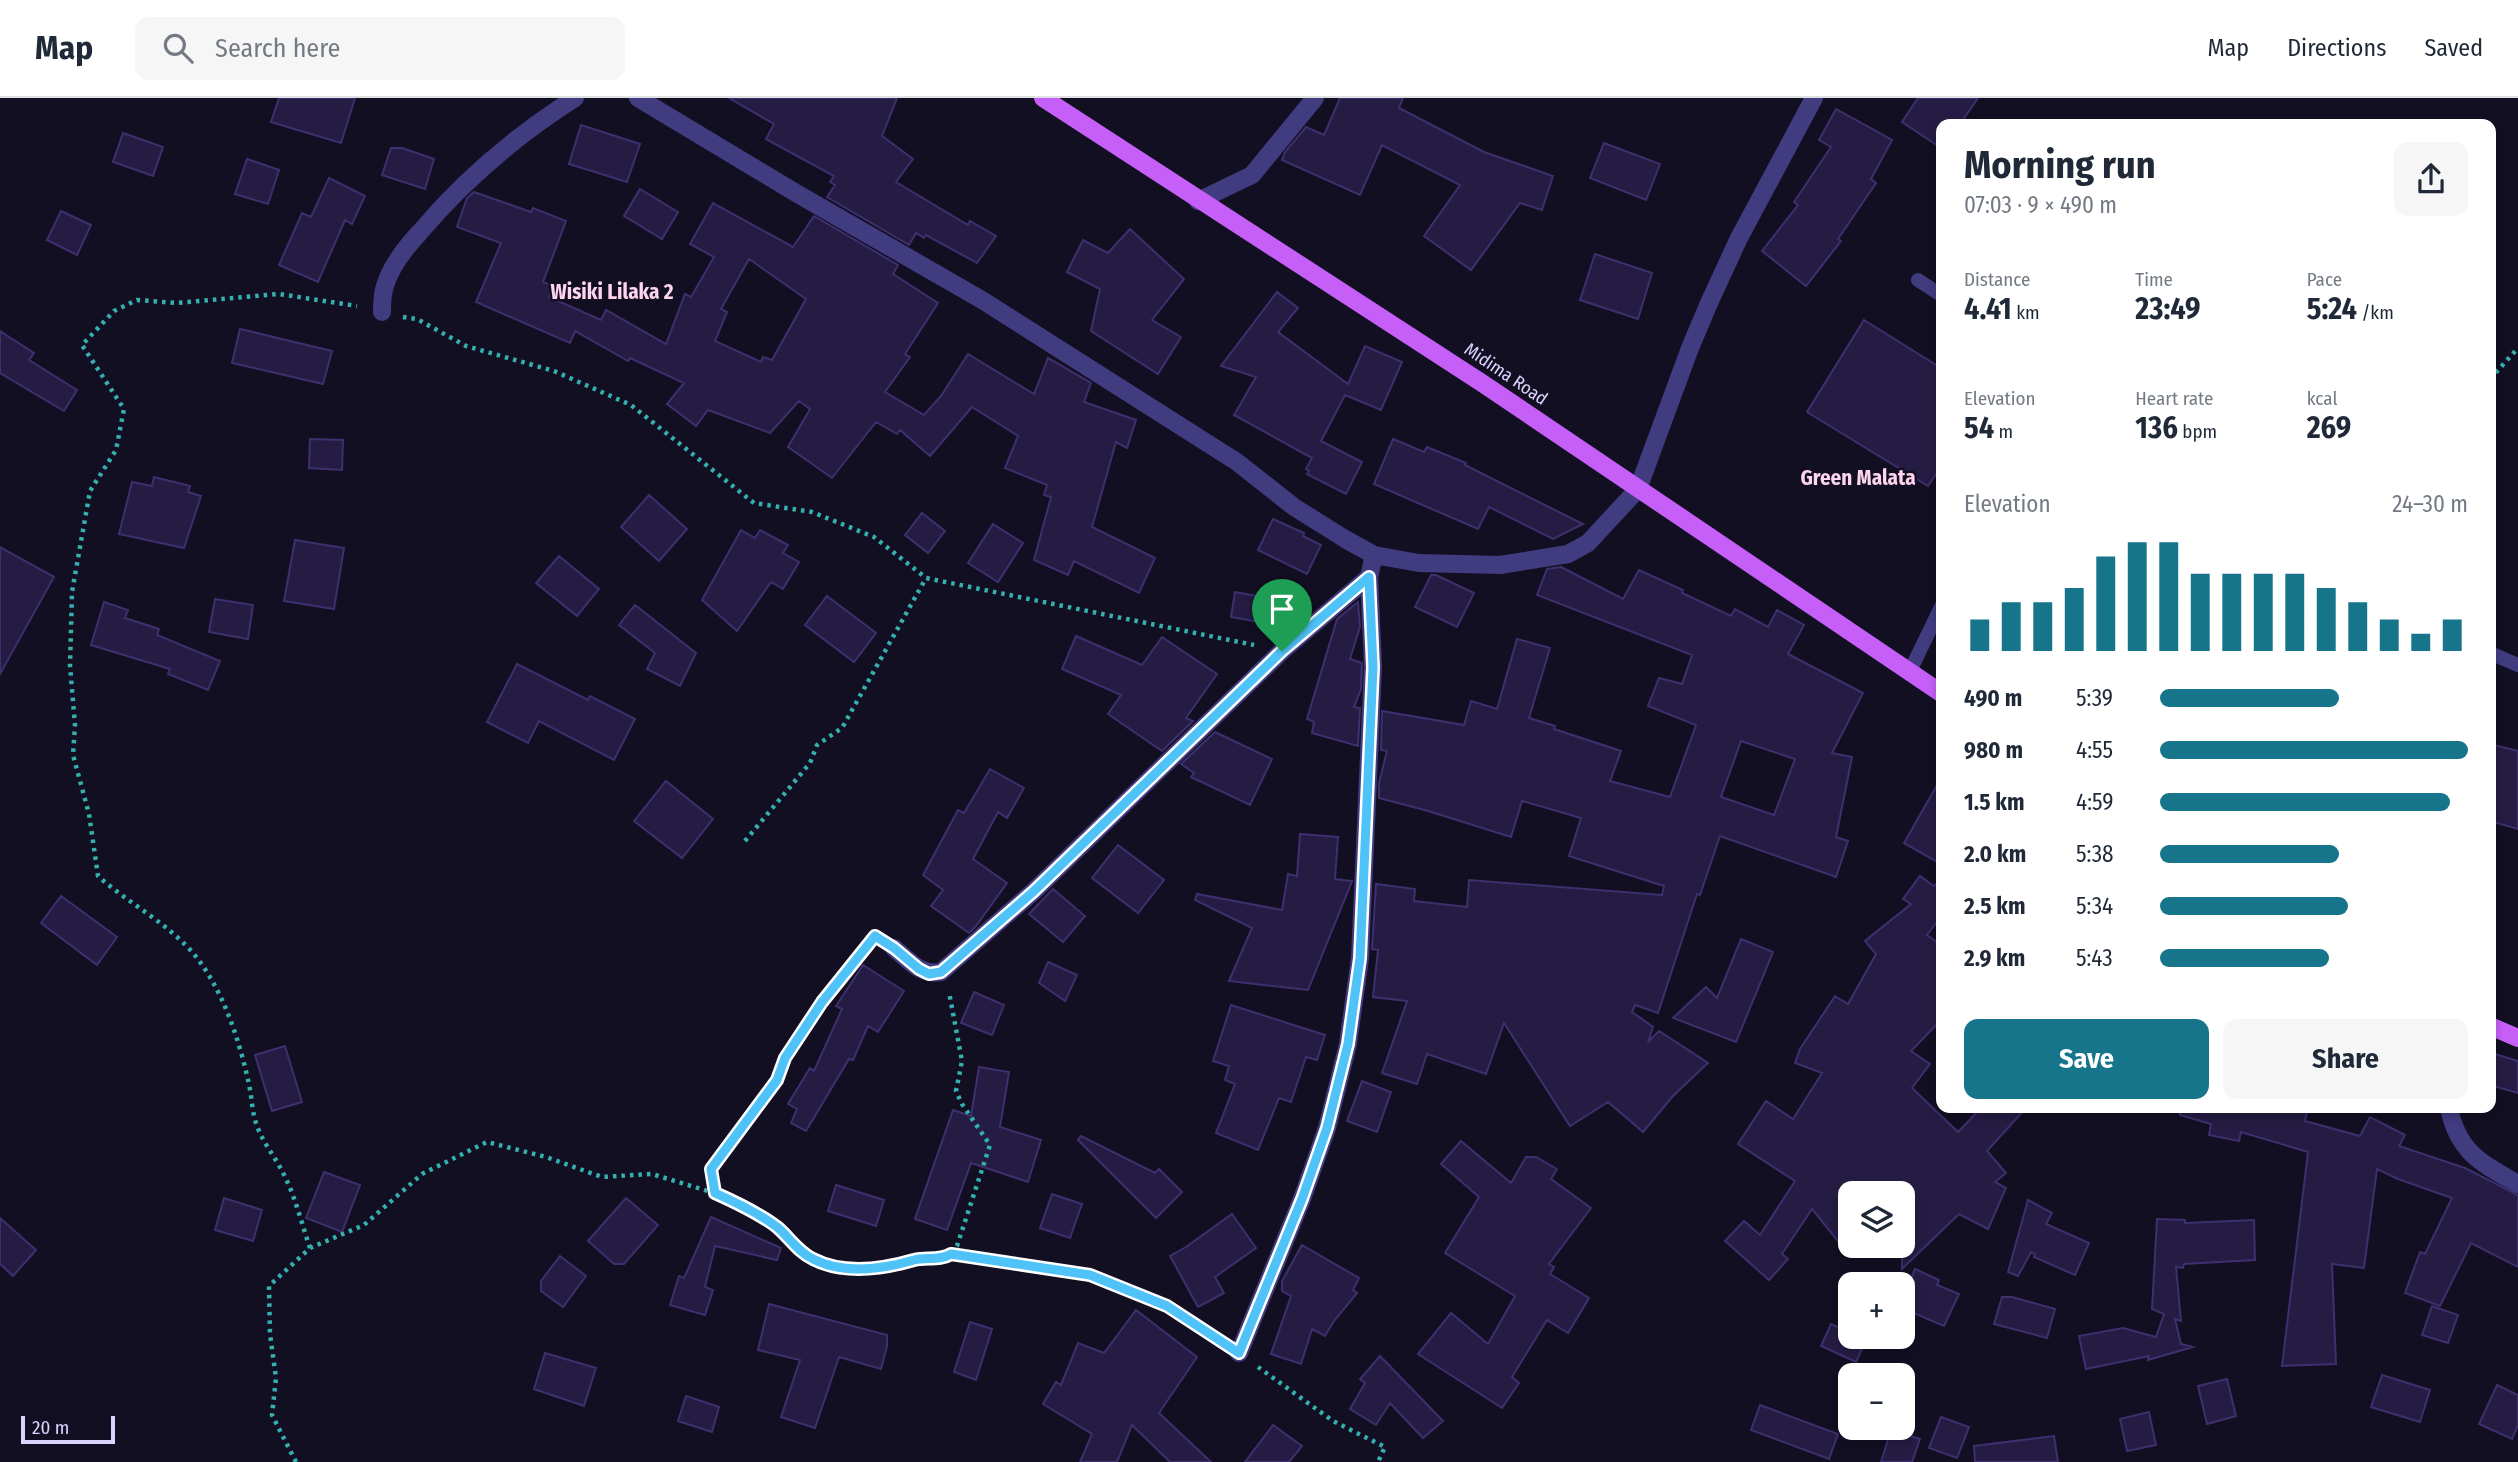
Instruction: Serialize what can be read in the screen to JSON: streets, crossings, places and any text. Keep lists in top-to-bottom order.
{
  "streets": {
    "main road": ["Midima Road"]
  },
  "districts": ["Wisiki Lilaka 2", "Green Malata"],
  "scale_bar": "20 m",
  "page": {
    "header": "Map",
    "search": "Search here",
    "nav": ["Map", "Directions", "Saved"],
    "heading": ["Morning run", "07:03 · 9 × 490 m"],
    "stats": [
      ["Distance", "4.41 km"],
      ["Time", "23:49"],
      ["Pace", "5:24 /km"],
      ["Elevation", "54 m"],
      ["Heart rate", "136 bpm"],
      ["kcal", "269"]
    ],
    "chart": ["Elevation", "24–30 m"],
    "list": [
      {
        "name": "490 m",
        "note": "5:39"
      },
      {
        "name": "980 m",
        "note": "4:55"
      },
      {
        "name": "1.5 km",
        "note": "4:59"
      },
      {
        "name": "2.0 km",
        "note": "5:38"
      },
      {
        "name": "2.5 km",
        "note": "5:34"
      },
      {
        "name": "2.9 km",
        "note": "5:43"
      }
    ],
    "buttons": ["Save", "Share"],
    "map_buttons": ["+", "−"],
    "scale": "20 m"
  }
}
